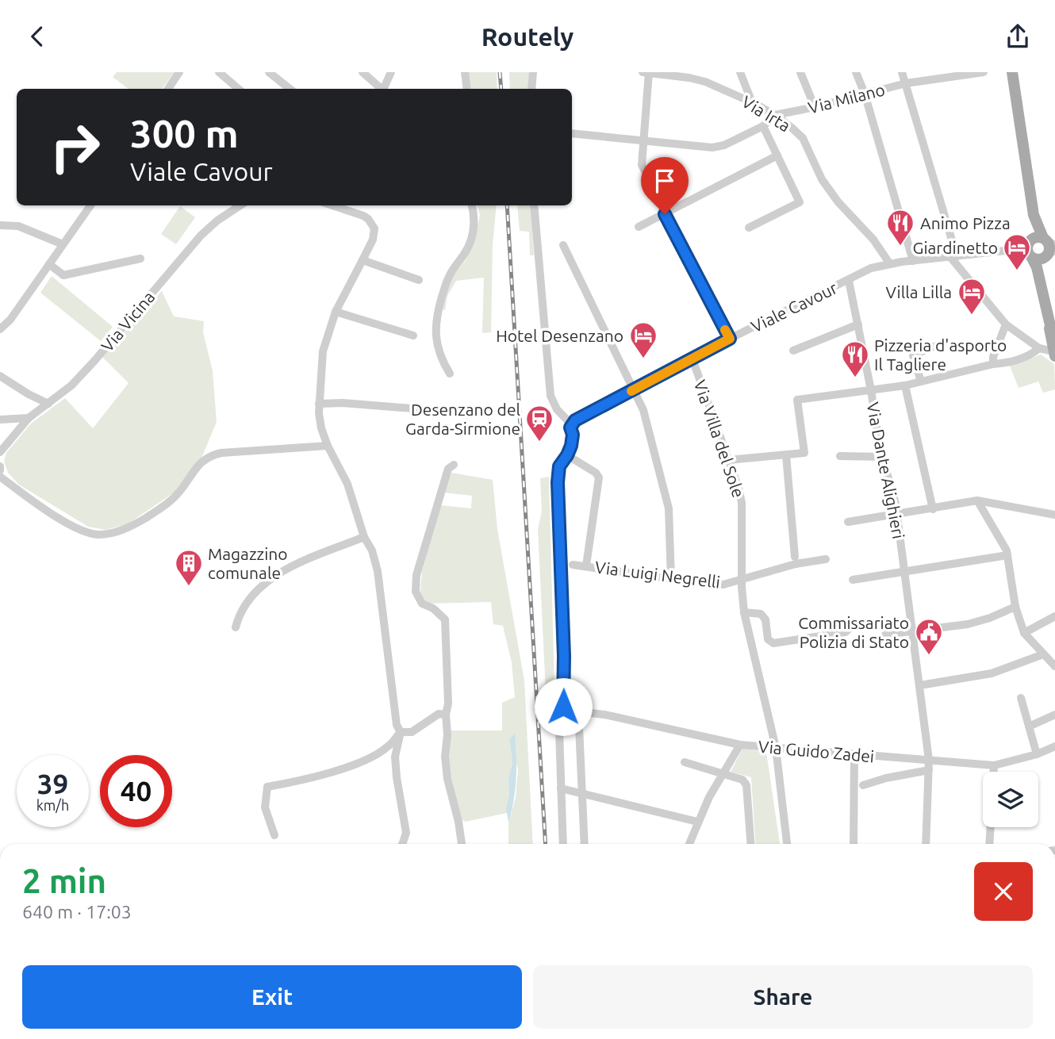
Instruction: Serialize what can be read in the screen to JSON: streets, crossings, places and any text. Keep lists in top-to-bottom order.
{
  "streets": {
    "street": [
      "Via Milano",
      "Via Irta",
      "Viale Cavour",
      "Via Vicina",
      "Via Villa del Sole",
      "Via Dante Alighieri",
      "Via Luigi Negrelli",
      "Via Guido Zadei"
    ]
  },
  "crossings": [
    ["Via Milano", "Via Irta"],
    ["Via Irta", "Viale Cavour"],
    ["Viale Cavour", "Via Villa del Sole"],
    ["Viale Cavour", "Via Dante Alighieri"],
    ["Via Villa del Sole", "Via Luigi Negrelli"],
    ["Via Villa del Sole", "Via Guido Zadei"],
    ["Via Dante Alighieri", "Via Guido Zadei"]
  ],
  "places": {
    "restaurant": ["Animo Pizza", "Pizzeria d'asporto Il Tagliere"],
    "hotel": ["Giardinetto", "Villa Lilla", "Hotel Desenzano"],
    "station": ["Desenzano del Garda-Sirmione"],
    "building": ["Magazzino comunale"],
    "public building": ["Commissariato Polizia di Stato"]
  },
  "page": {
    "header": "Routely",
    "turn": ["300 m", "Viale Cavour"],
    "speed": "39 km/h",
    "limit": "40",
    "heading": ["2 min", "640 m · 17:03"],
    "buttons": ["Exit", "Share"]
  }
}
